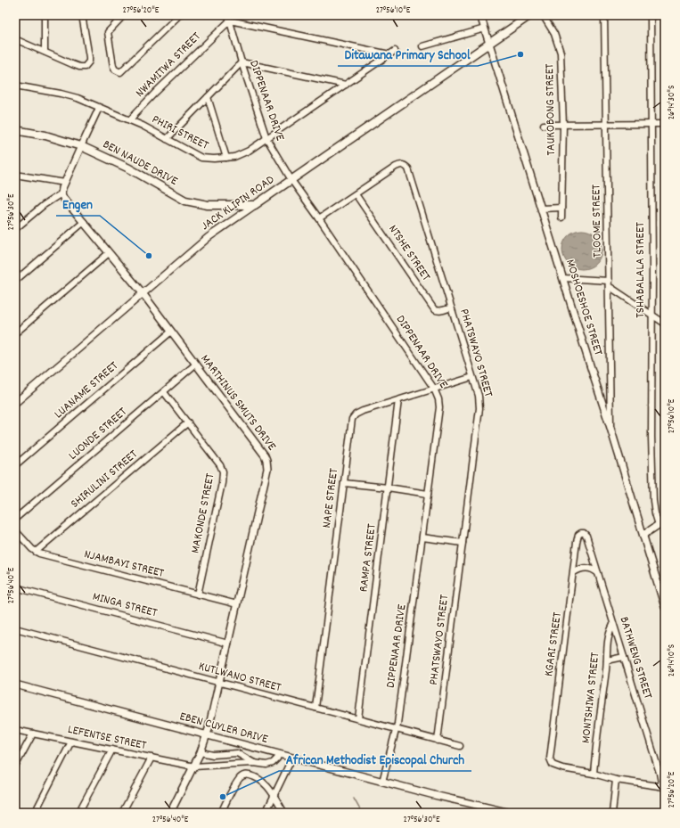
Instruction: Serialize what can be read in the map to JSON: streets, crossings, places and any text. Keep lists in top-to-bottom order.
{
  "streets": {
    "main road": ["BEN NAUDE DRIVE", "JACK KLIPIN ROAD"],
    "street": [
      "NWAMITWA STREET",
      "DIPPENAAR DRIVE",
      "TAUKOBONG STREET",
      "PHIRI STREET",
      "TLOOME STREET",
      "NTSHE STREET",
      "TSHABALALA STREET",
      "MOSHOESHOE STREET",
      "PHATSWAYO STREET",
      "LUANAME STREET",
      "MARTHINUS SMUTS DRIVE",
      "LUONDE STREET",
      "SHIRULINI STREET",
      "NAPE STREET",
      "MAKONDE STREET",
      "RAMPA STREET",
      "NJAMBAYI STREET",
      "MINGA STREET",
      "KGARI STREET",
      "BATHWENG STREET",
      "KUTLWANO STREET",
      "MONTSHIWA STREET",
      "EBEN CUYLER DRIVE",
      "LEFENTSE STREET"
    ]
  },
  "crossings": [
    ["NWAMITWA STREET", "DIPPENAAR DRIVE"],
    ["NWAMITWA STREET", "PHIRI STREET"],
    ["DIPPENAAR DRIVE", "PHIRI STREET"],
    ["DIPPENAAR DRIVE", "JACK KLIPIN ROAD"],
    ["DIPPENAAR DRIVE", "PHATSWAYO STREET"],
    ["DIPPENAAR DRIVE", "NAPE STREET"],
    ["DIPPENAAR DRIVE", "KUTLWANO STREET"],
    ["DIPPENAAR DRIVE", "EBEN CUYLER DRIVE"],
    ["BEN NAUDE DRIVE", "JACK KLIPIN ROAD"],
    ["JACK KLIPIN ROAD", "MOSHOESHOE STREET"],
    ["JACK KLIPIN ROAD", "MARTHINUS SMUTS DRIVE"],
    ["TLOOME STREET", "MOSHOESHOE STREET"],
    ["NTSHE STREET", "PHATSWAYO STREET"],
    ["PHATSWAYO STREET", "NAPE STREET"],
    ["PHATSWAYO STREET", "KUTLWANO STREET"],
    ["LUANAME STREET", "MARTHINUS SMUTS DRIVE"],
    ["MARTHINUS SMUTS DRIVE", "LUONDE STREET"],
    ["MARTHINUS SMUTS DRIVE", "NJAMBAYI STREET"],
    ["MARTHINUS SMUTS DRIVE", "MINGA STREET"],
    ["MARTHINUS SMUTS DRIVE", "KUTLWANO STREET"],
    ["MARTHINUS SMUTS DRIVE", "EBEN CUYLER DRIVE"],
    ["MARTHINUS SMUTS DRIVE", "LEFENTSE STREET"],
    ["LUONDE STREET", "MAKONDE STREET"],
    ["SHIRULINI STREET", "MAKONDE STREET"],
    ["SHIRULINI STREET", "NJAMBAYI STREET"],
    ["NAPE STREET", "RAMPA STREET"],
    ["NAPE STREET", "KUTLWANO STREET"],
    ["MAKONDE STREET", "NJAMBAYI STREET"],
    ["RAMPA STREET", "KUTLWANO STREET"],
    ["KGARI STREET", "BATHWENG STREET"],
    ["KGARI STREET", "MONTSHIWA STREET"],
    ["BATHWENG STREET", "MONTSHIWA STREET"],
    ["EBEN CUYLER DRIVE", "LEFENTSE STREET"]
  ],
  "places": ["Ditawana Primary School", "Engen", "African Methodist Episcopal Church"],
  "coordinates": [
    "27°56'20\"E",
    "27°56'10\"E",
    "26°14'30\"S",
    "27°56'30\"E",
    "27°56'40\"E",
    "26°14'10\"S"
  ]
}
